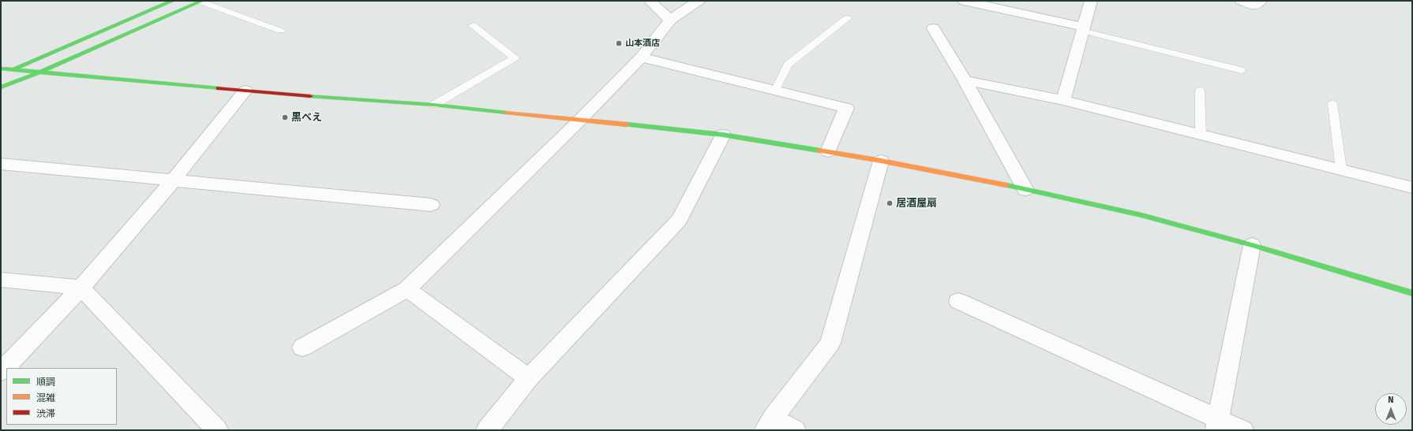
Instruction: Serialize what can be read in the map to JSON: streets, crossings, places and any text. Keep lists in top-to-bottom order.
{
  "places": ["山本酒店", "黒べえ", "居酒屋扇"],
  "legend": ["順調", "混雑", "渋滞"],
  "north": "top"
}
